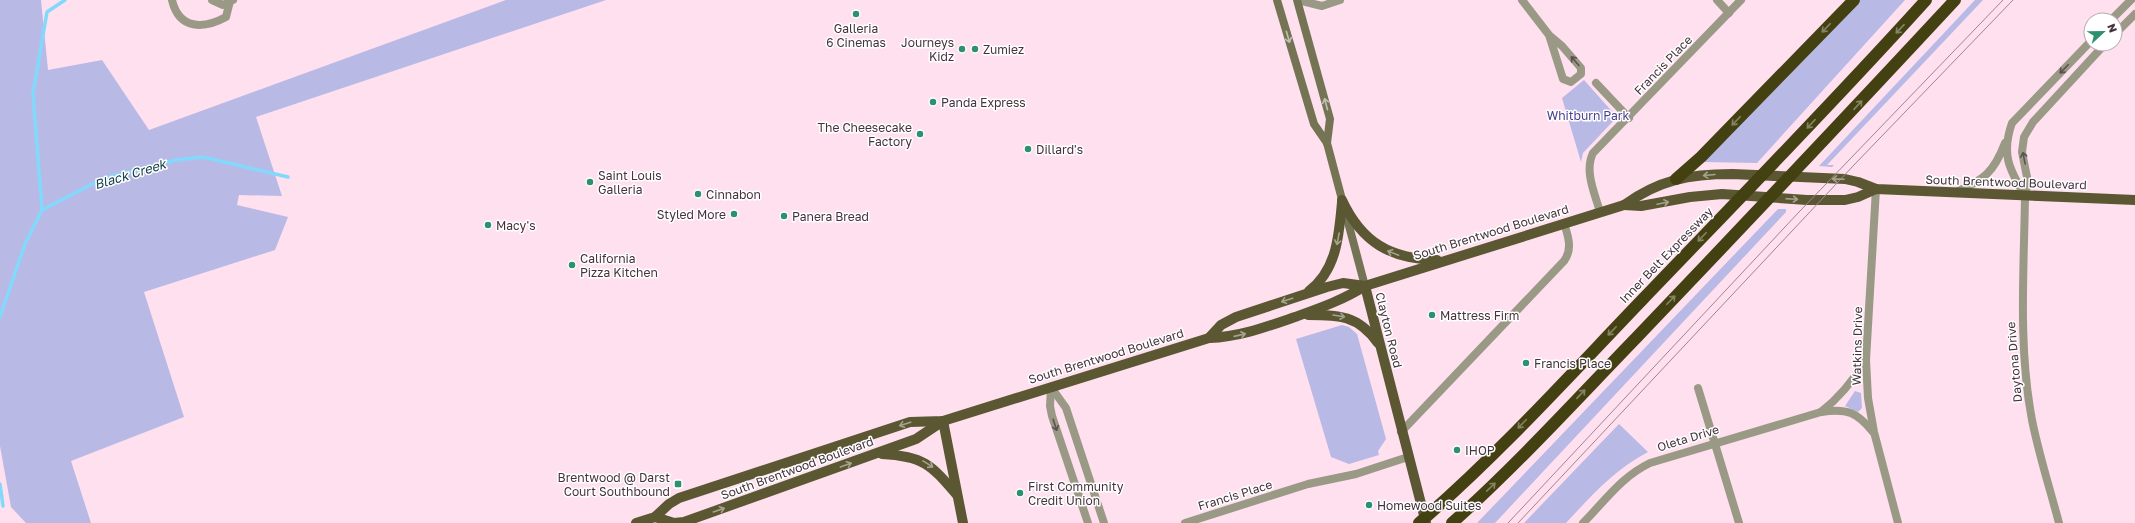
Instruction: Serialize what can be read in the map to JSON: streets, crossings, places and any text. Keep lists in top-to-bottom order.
{
  "streets": {
    "highway": ["Inner Belt Expressway"],
    "main road": ["South Brentwood Boulevard", "Clayton Road"],
    "street": [
      "Francis Place",
      "Watkins Drive",
      "Daytona Drive",
      "Oleta Drive"
    ]
  },
  "crossings": [
    ["Francis Place", "South Brentwood Boulevard"],
    ["Francis Place", "Clayton Road"],
    ["South Brentwood Boulevard", "Clayton Road"],
    ["South Brentwood Boulevard", "Watkins Drive"],
    ["South Brentwood Boulevard", "Daytona Drive"],
    ["Watkins Drive", "Oleta Drive"]
  ],
  "water": ["Black Creek"],
  "parks": ["Whitburn Park"],
  "places": {
    "other": [
      "Galleria 6 Cinemas",
      "Journeys Kidz",
      "Zumiez",
      "Panda Express",
      "The Cheesecake Factory",
      "Dillard's",
      "Saint Louis Galleria",
      "Cinnabon",
      "Styled More",
      "Panera Bread",
      "Macy's",
      "California Pizza Kitchen",
      "Mattress Firm",
      "Francis Place",
      "IHOP",
      "First Community Credit Union",
      "Homewood Suites"
    ],
    "transit": ["Brentwood @ Darst Court Southbound"]
  },
  "north": "right"
}
